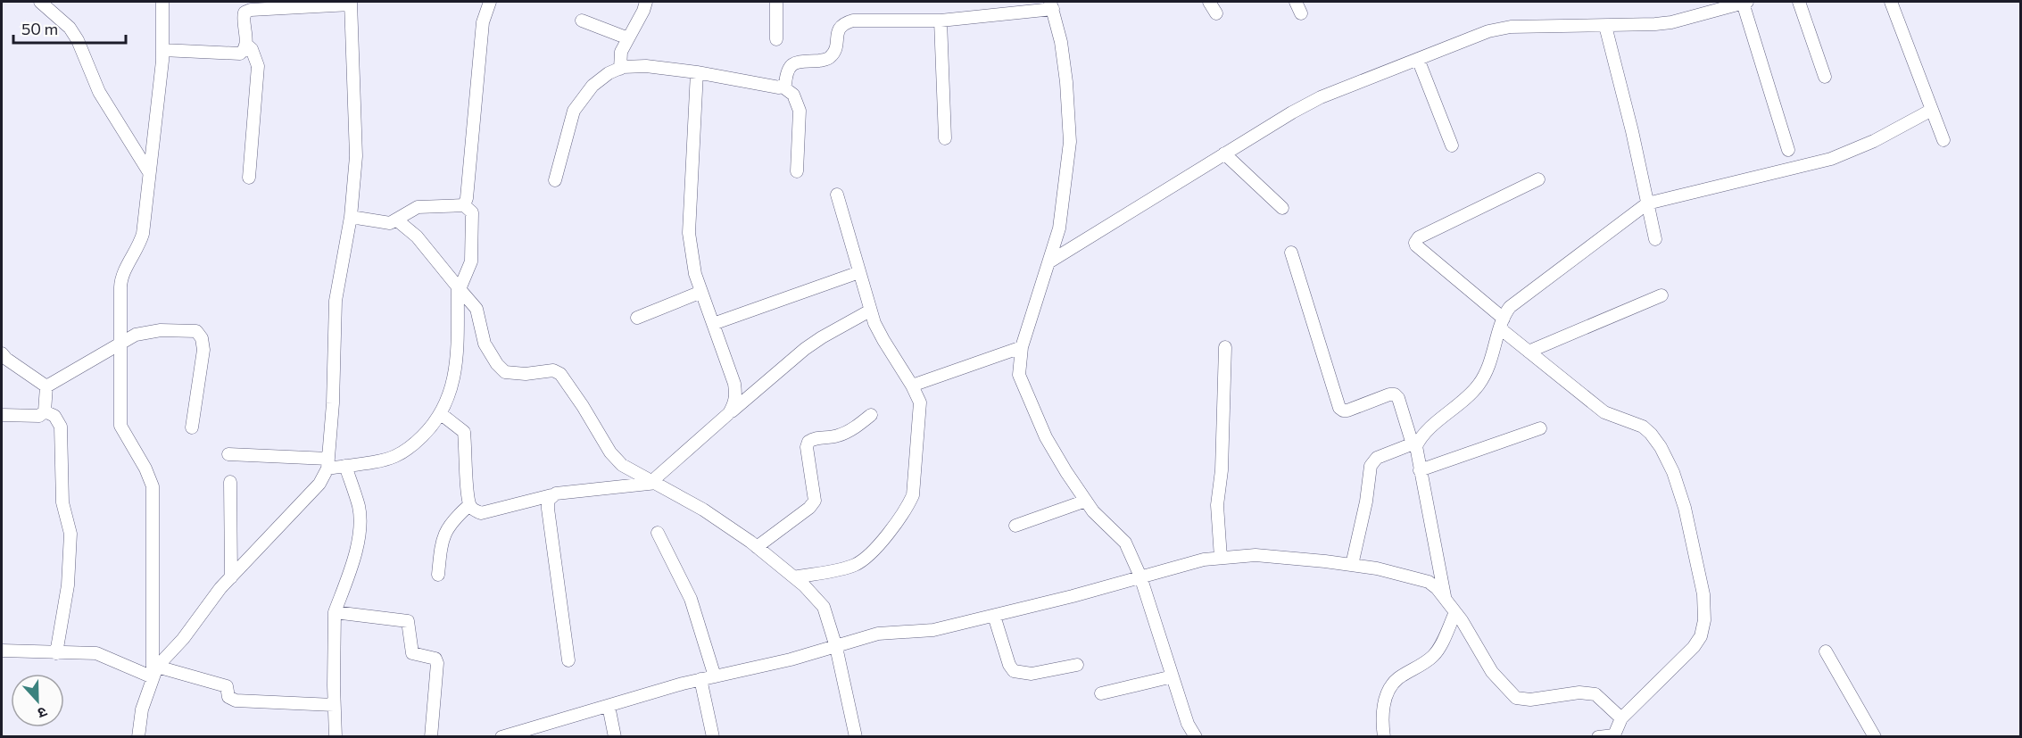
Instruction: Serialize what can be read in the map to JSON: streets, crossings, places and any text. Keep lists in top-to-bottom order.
{
  "scale_bar": "50 m",
  "north": "bottom"
}
